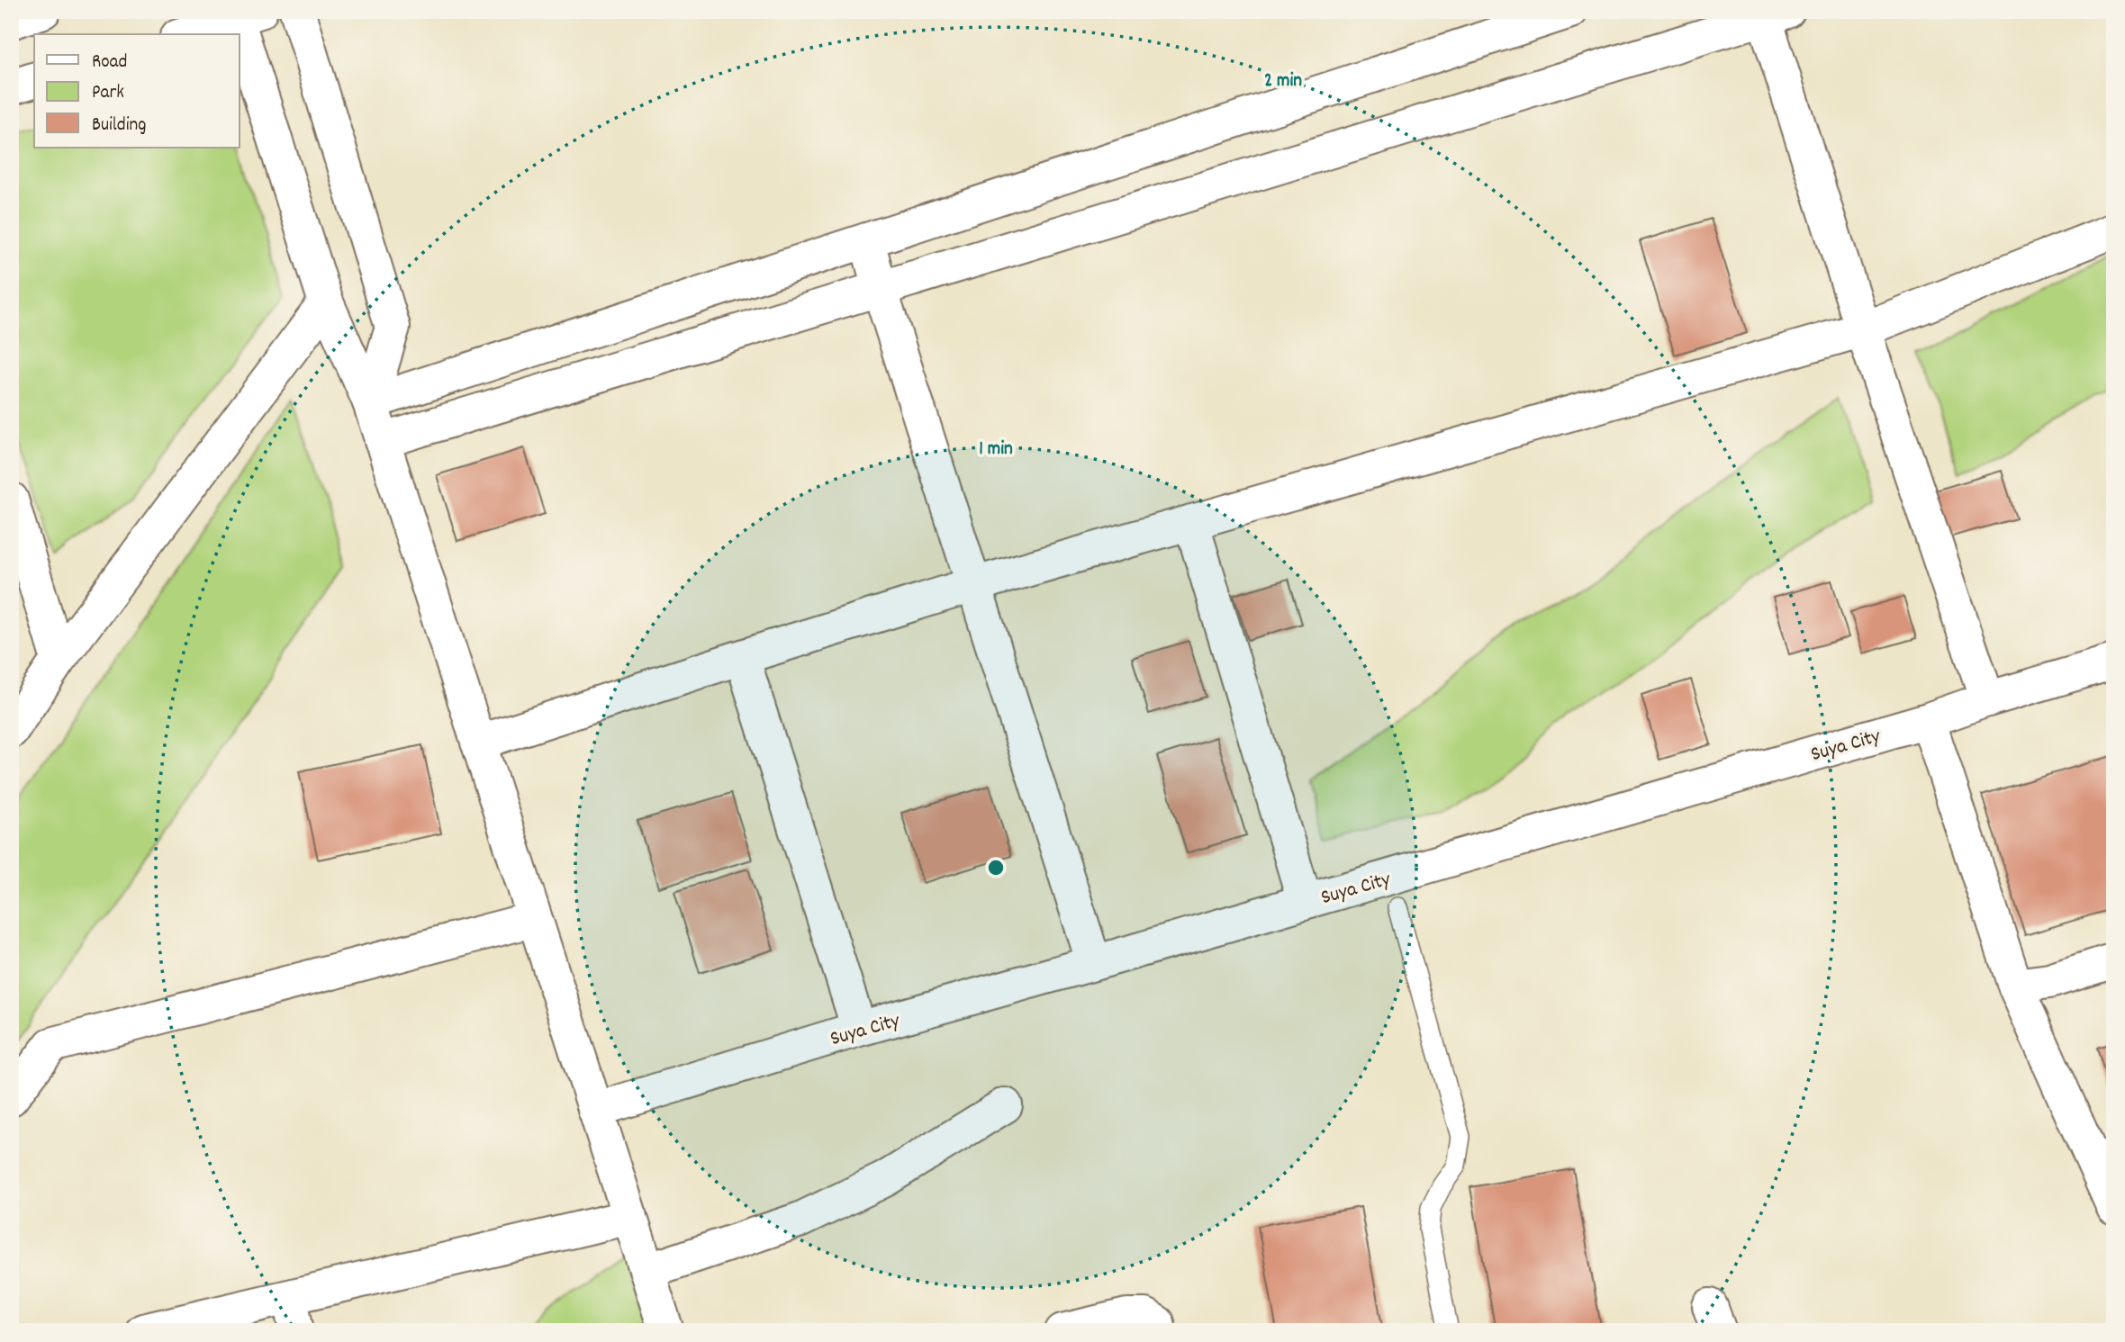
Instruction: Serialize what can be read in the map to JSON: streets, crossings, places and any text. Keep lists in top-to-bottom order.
{
  "streets": {
    "street": ["Suya City"]
  },
  "legend": ["Road", "Park", "Building"],
  "rings": ["2 min", "1 min"]
}
